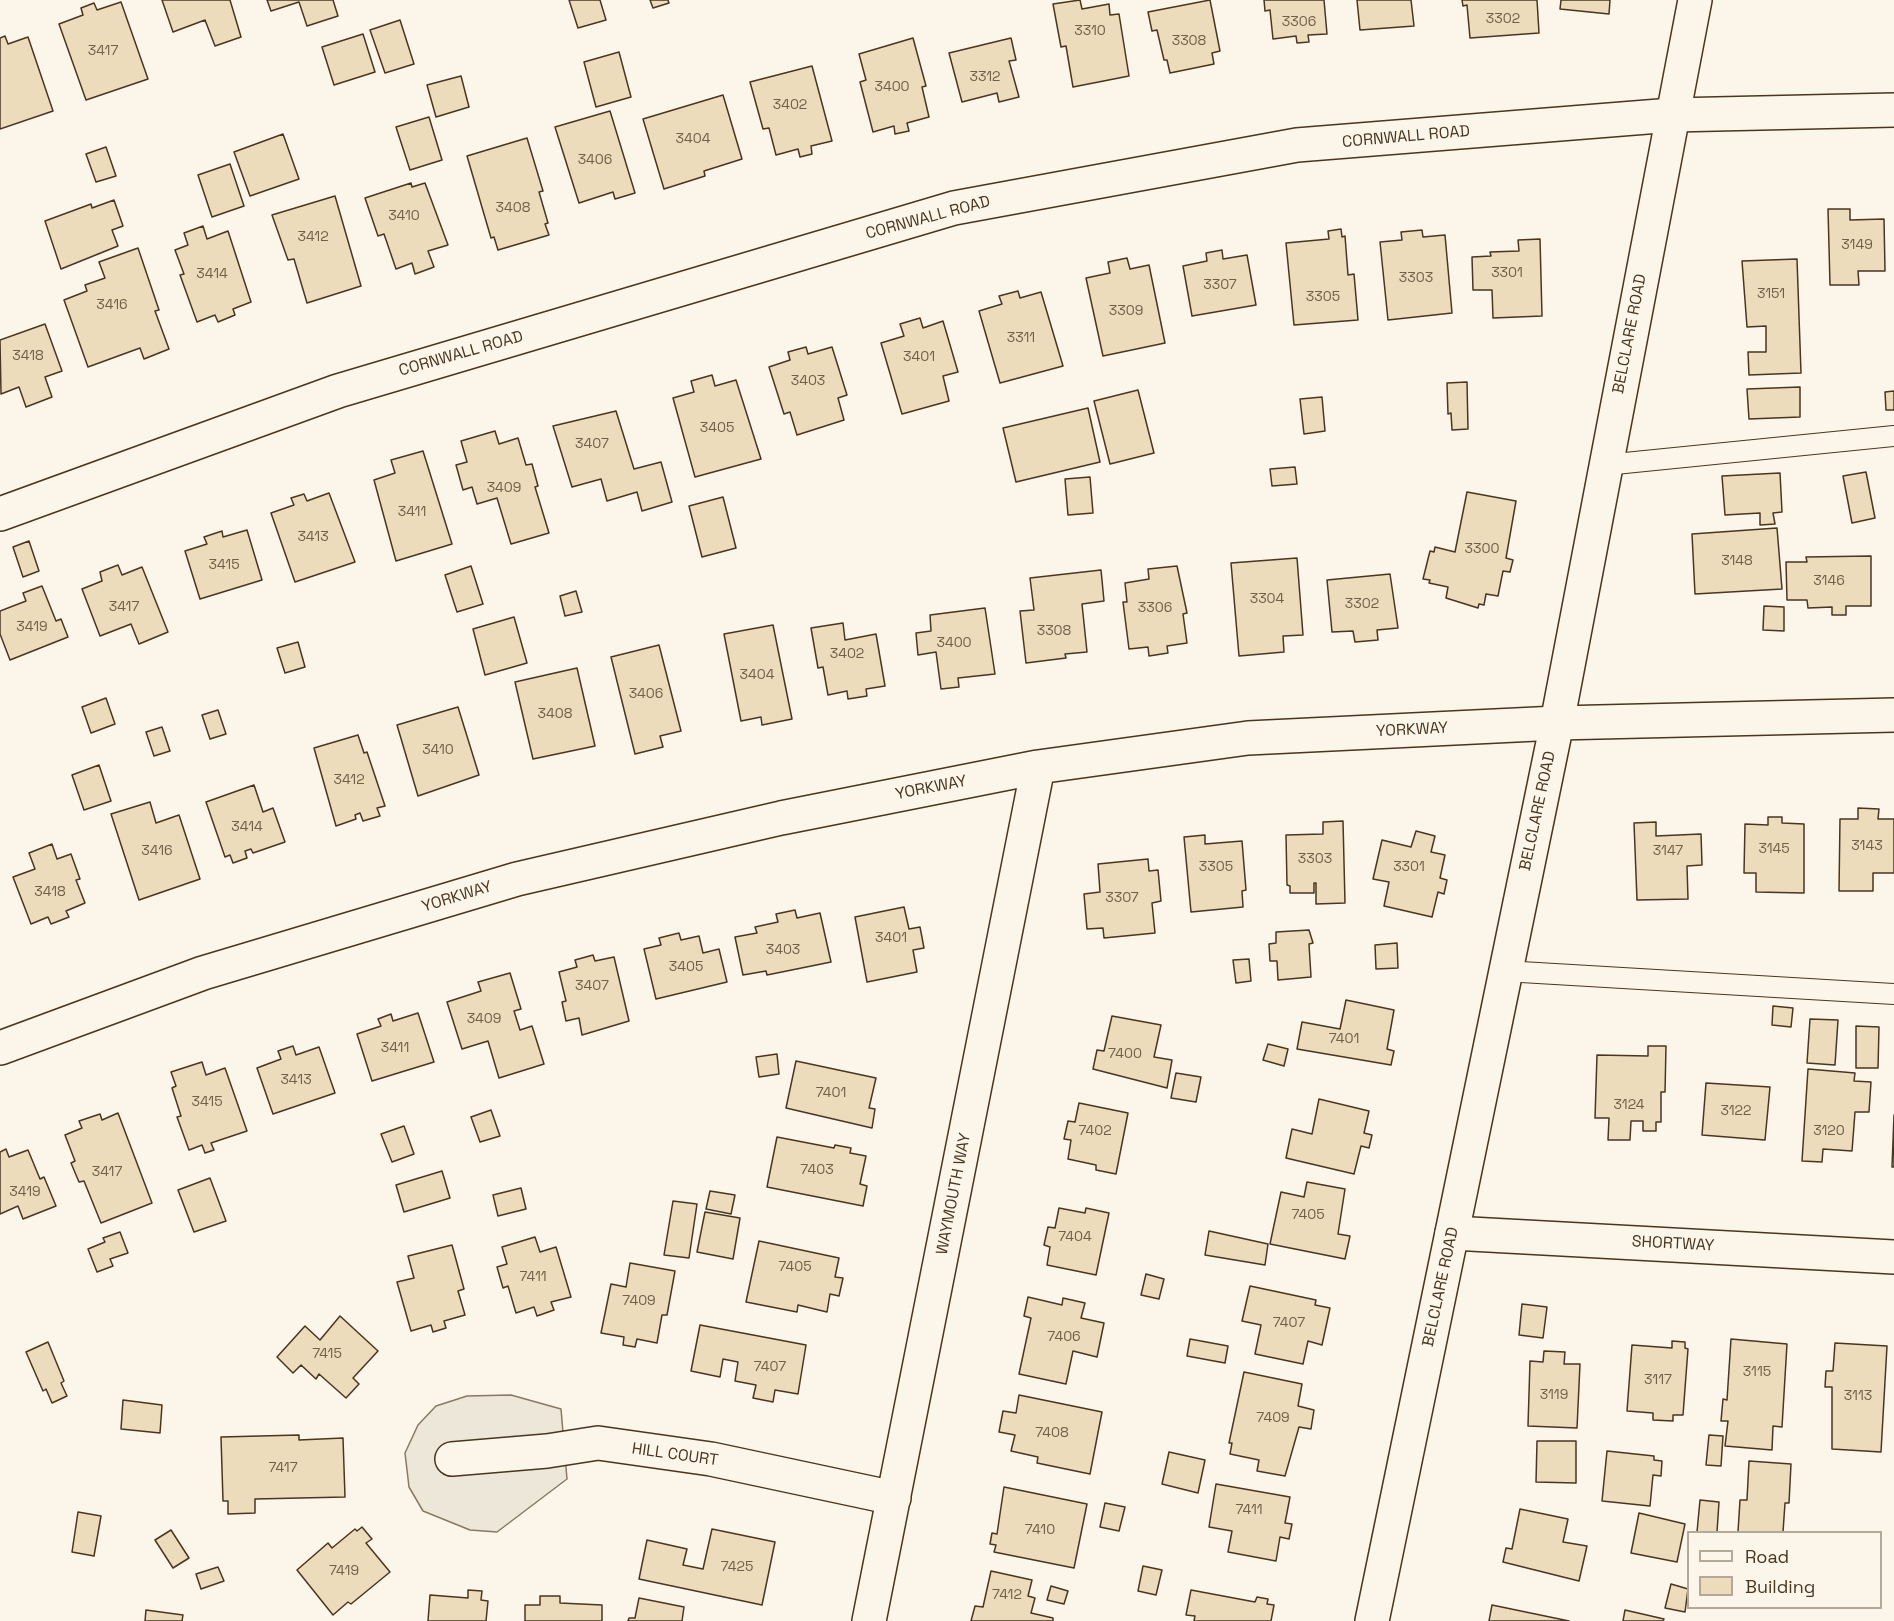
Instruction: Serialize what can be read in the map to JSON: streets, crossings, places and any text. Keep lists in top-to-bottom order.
{
  "streets": {
    "street": [
      "CORNWALL ROAD",
      "BELCLARE ROAD",
      "YORKWAY",
      "WAYMOUTH WAY",
      "SHORTWAY",
      "HILL COURT"
    ]
  },
  "crossings": [
    ["CORNWALL ROAD", "BELCLARE ROAD"],
    ["BELCLARE ROAD", "YORKWAY"],
    ["BELCLARE ROAD", "SHORTWAY"],
    ["YORKWAY", "WAYMOUTH WAY"],
    ["WAYMOUTH WAY", "HILL COURT"]
  ],
  "house_numbers": [
    "3302",
    "3306",
    "3310",
    "3308",
    "3417",
    "3312",
    "3400",
    "3402",
    "3404",
    "3406",
    "3408",
    "3410",
    "3412",
    "3149",
    "3301",
    "3414",
    "3303",
    "3307",
    "3151",
    "3305",
    "3416",
    "3309",
    "3311",
    "3418",
    "3401",
    "3403",
    "3405",
    "3407",
    "3409",
    "3411",
    "3413",
    "3300",
    "3148",
    "3415",
    "3146",
    "3304",
    "3302",
    "3417",
    "3306",
    "3419",
    "3308",
    "3400",
    "3402",
    "3404",
    "3406",
    "3408",
    "3410",
    "3412",
    "3414",
    "3143",
    "3145",
    "3416",
    "3147",
    "3303",
    "3305",
    "3301",
    "3418",
    "3307",
    "3401",
    "3403",
    "3405",
    "3407",
    "3409",
    "7401",
    "3411",
    "7400",
    "3413",
    "7401",
    "3415",
    "3124",
    "3122",
    "7402",
    "3120",
    "7403",
    "3417",
    "3419",
    "7405",
    "7404",
    "7405",
    "7411",
    "7409",
    "7407",
    "7406",
    "7415",
    "7407",
    "3115",
    "3117",
    "3119",
    "3113",
    "7409",
    "7408",
    "7417",
    "7411",
    "7410",
    "7425",
    "7419",
    "7412"
  ],
  "legend": ["Road", "Building"]
}
